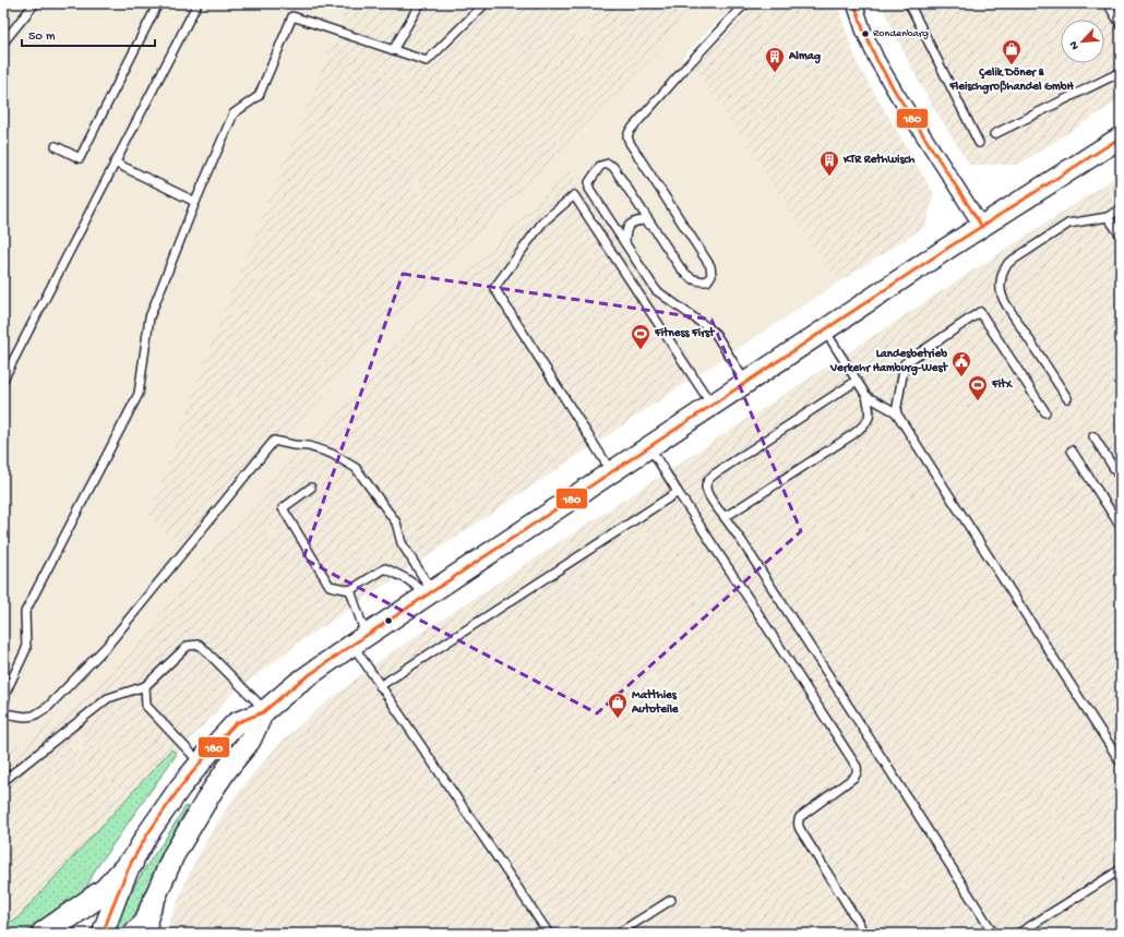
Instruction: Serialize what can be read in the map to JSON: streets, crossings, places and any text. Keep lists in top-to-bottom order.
{
  "places": {
    "other": ["Rondenbarg"],
    "shop": ["Çelik Döner & Fleischgroßhandel GmbH", "Matthies Autoteile"],
    "building": ["Almag", "KTR Rethwisch"],
    "sports": ["Fitness First", "FitX"],
    "public building": ["Landesbetrieb Verkehr Hamburg-West"]
  },
  "lines": ["transit line 180"],
  "scale_bar": "50 m",
  "north": "bottom left"
}
